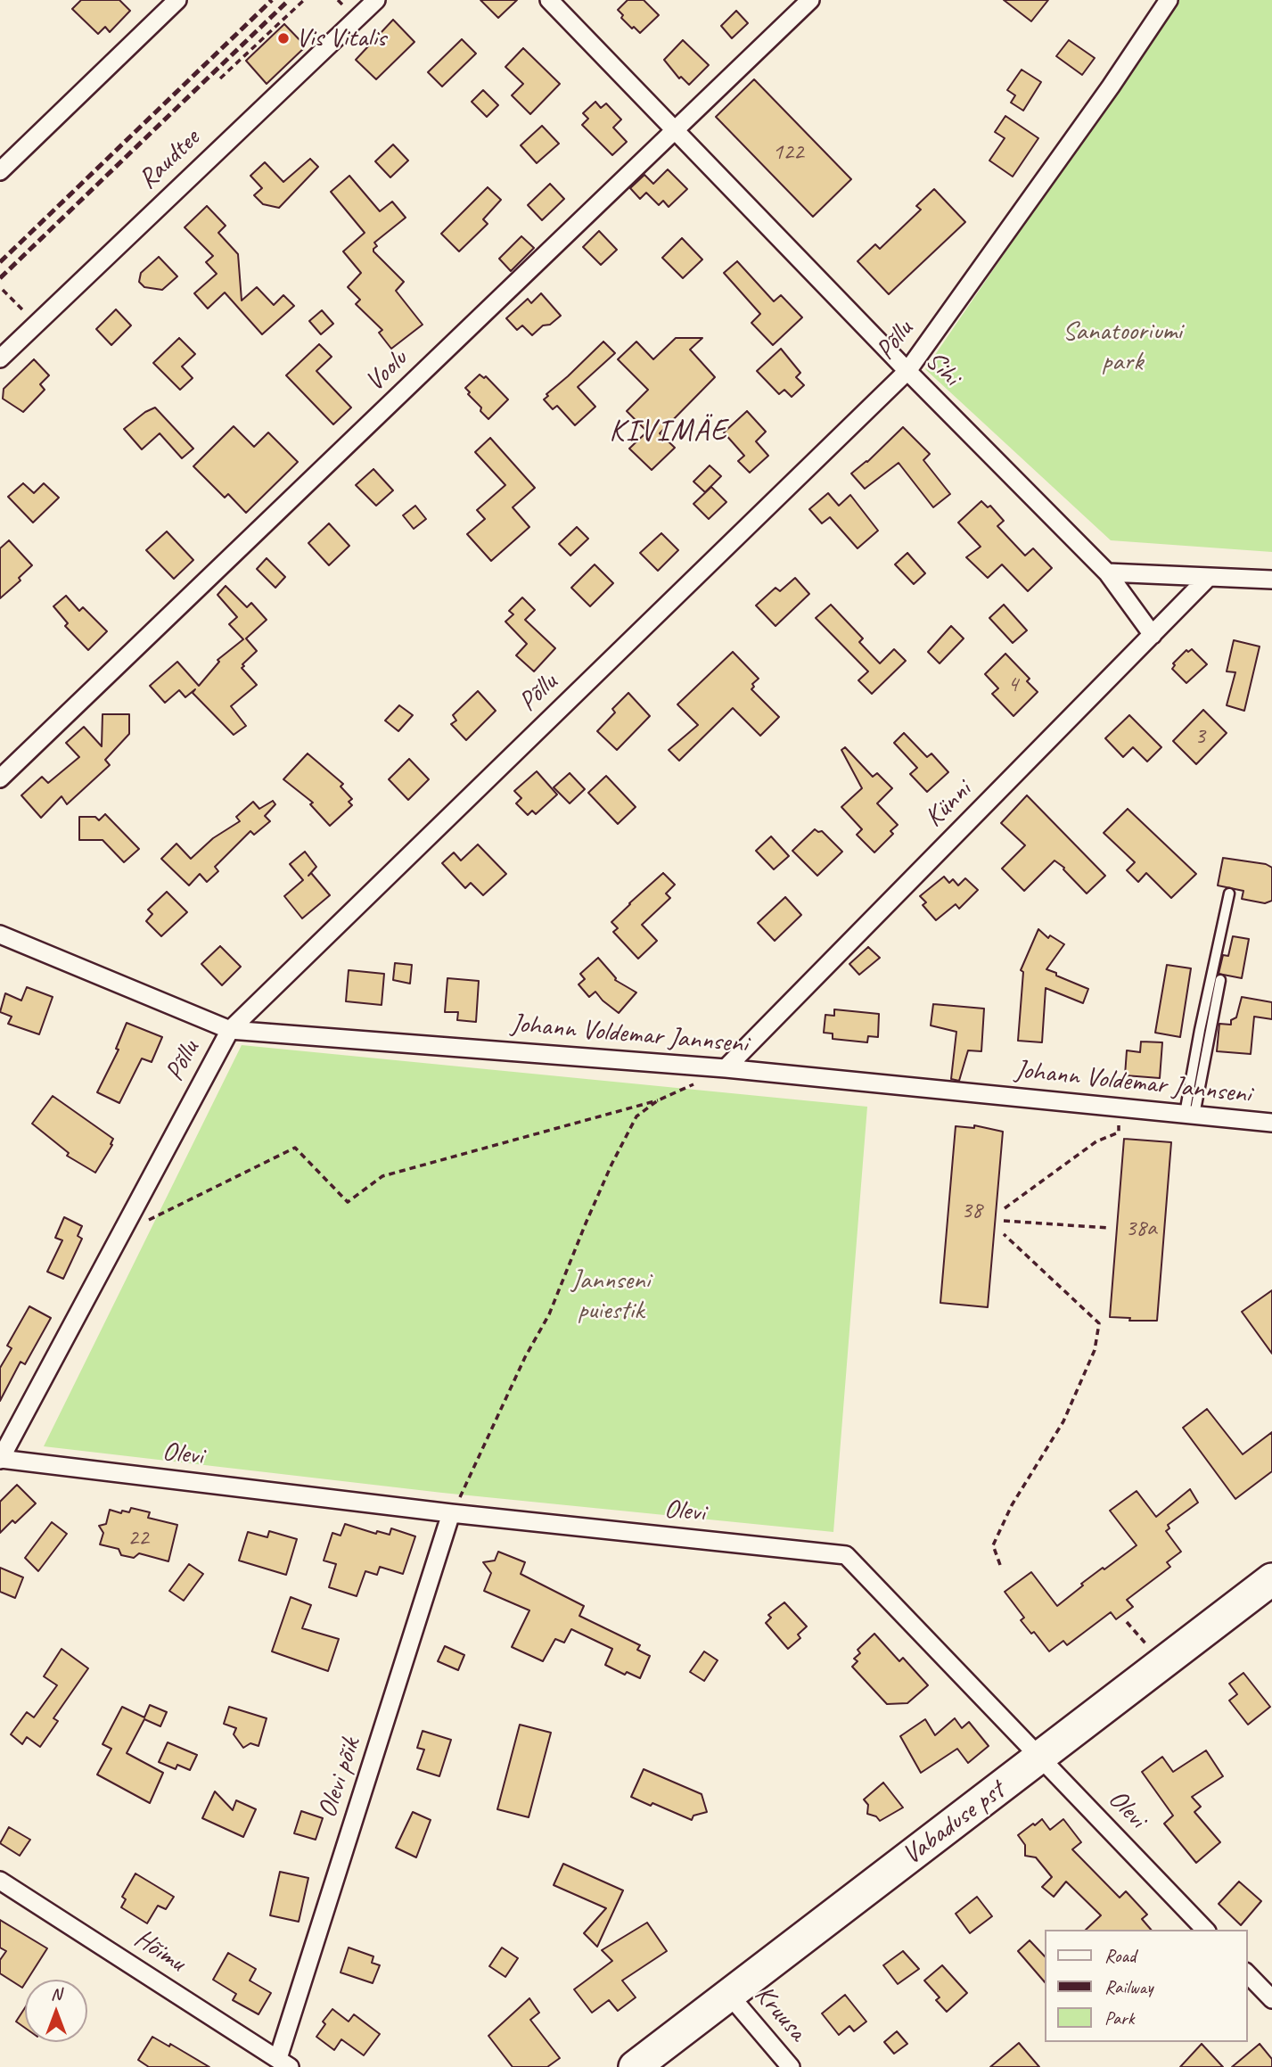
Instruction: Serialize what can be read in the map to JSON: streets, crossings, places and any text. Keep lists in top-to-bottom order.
{
  "streets": {
    "highway": ["Vabaduse pst"],
    "street": [
      "Raudtee",
      "Põllu",
      "Sihi",
      "Voolu",
      "Künni",
      "Johann Voldemar Jannseni",
      "Olevi",
      "Olevi põik",
      "Hõimu",
      "Kruusa"
    ]
  },
  "crossings": [
    ["Põllu", "Sihi"],
    ["Põllu", "Johann Voldemar Jannseni"],
    ["Põllu", "Olevi"],
    ["Sihi", "Voolu"],
    ["Sihi", "Künni"],
    ["Künni", "Johann Voldemar Jannseni"],
    ["Olevi", "Olevi põik"],
    ["Olevi", "Vabaduse pst"],
    ["Olevi põik", "Hõimu"],
    ["Vabaduse pst", "Kruusa"]
  ],
  "districts": ["KIVIMÄE"],
  "parks": ["Sanatooriumi park", "Jannseni puiestik"],
  "places": ["Vis Vitalis"],
  "house_numbers": [
    "122",
    "4",
    "3",
    "38",
    "38a",
    "22"
  ],
  "legend": ["Road", "Railway", "Park"],
  "north": "top"
}
